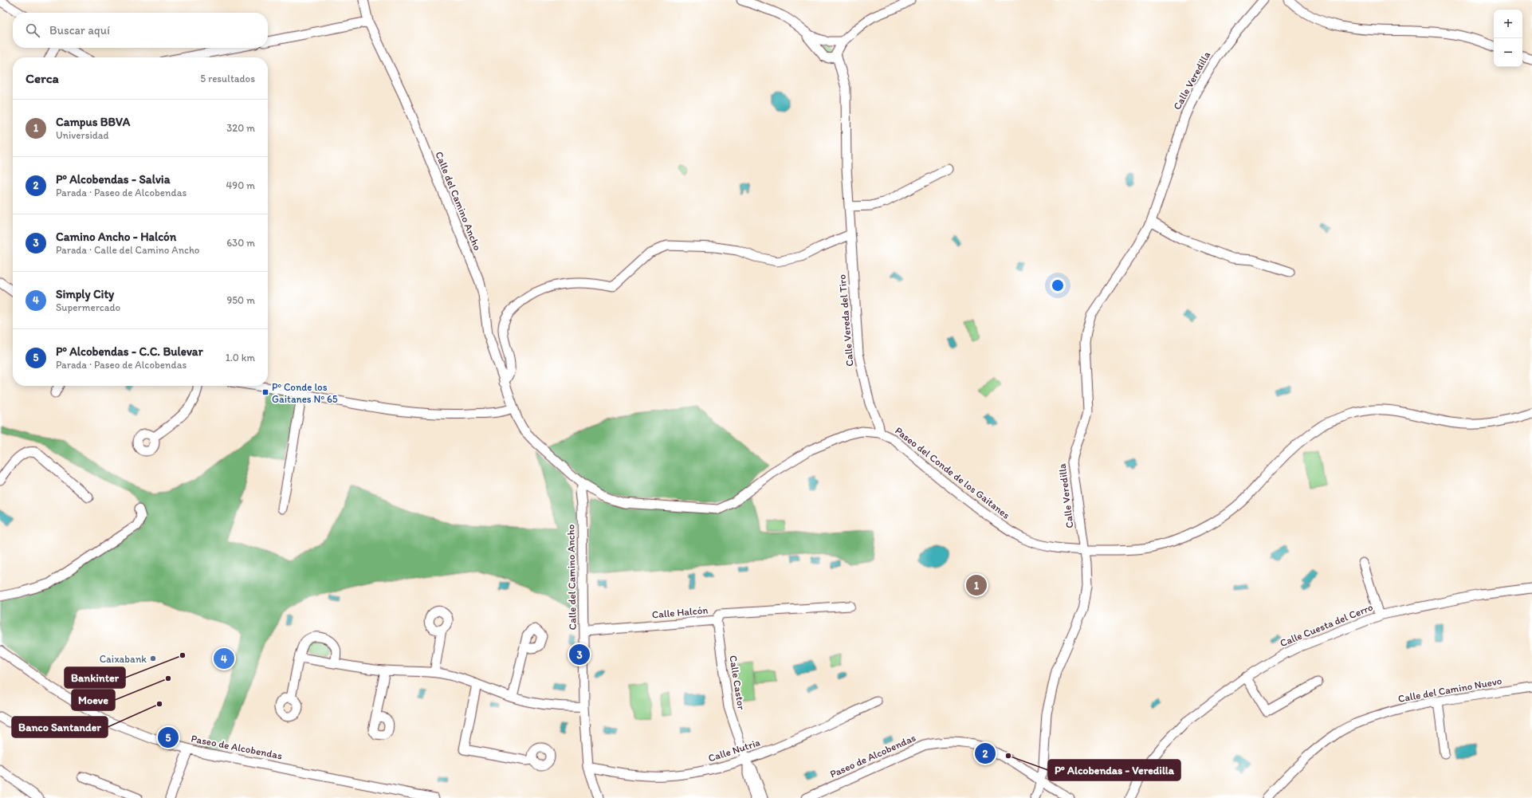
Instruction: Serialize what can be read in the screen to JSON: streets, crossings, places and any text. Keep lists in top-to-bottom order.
{
  "streets": {
    "street": [
      "Calle Veredilla",
      "Calle del Camino Ancho",
      "Calle Vereda del Tiro",
      "Paseo del Conde de los Gaitanes",
      "Calle Halcón",
      "Calle Cuesta del Cerro",
      "Calle Castor",
      "Calle del Camino Nuevo",
      "Paseo de Alcobendas",
      "Calle Nutria"
    ]
  },
  "crossings": [
    ["Calle Veredilla", "Paseo del Conde de los Gaitanes"],
    ["Calle Veredilla", "Paseo de Alcobendas"],
    ["Calle del Camino Ancho", "Paseo del Conde de los Gaitanes"],
    ["Calle del Camino Ancho", "Calle Halcón"],
    ["Calle del Camino Ancho", "Calle Nutria"],
    ["Calle Vereda del Tiro", "Paseo del Conde de los Gaitanes"],
    ["Calle Halcón", "Calle Castor"],
    ["Calle Castor", "Calle Nutria"]
  ],
  "places": {
    "transit": ["Pº Conde los Gaitanes Nº 65"],
    "other": [
      "Bankinter",
      "Caixabank",
      "Moeve",
      "Banco Santander",
      "Pº Alcobendas - Veredilla"
    ]
  },
  "page": {
    "map_buttons": ["+", "−"],
    "search": "Buscar aquí",
    "heading": ["Cerca", "5 resultados"],
    "list": [
      {
        "mark": "1",
        "name": "Campus BBVA",
        "note": "Universidad",
        "value": "320 m"
      },
      {
        "mark": "2",
        "name": "Pº Alcobendas - Salvia",
        "note": "Parada · Paseo de Alcobendas",
        "value": "490 m"
      },
      {
        "mark": "3",
        "name": "Camino Ancho - Halcón",
        "note": "Parada · Calle del Camino Ancho",
        "value": "630 m"
      },
      {
        "mark": "4",
        "name": "Simply City",
        "note": "Supermercado",
        "value": "950 m"
      },
      {
        "mark": "5",
        "name": "Pº Alcobendas - C.C. Bulevar",
        "note": "Parada · Paseo de Alcobendas",
        "value": "1.0 km"
      }
    ],
    "pins": [
      "1",
      "3",
      "4",
      "5",
      "2"
    ]
  }
}
